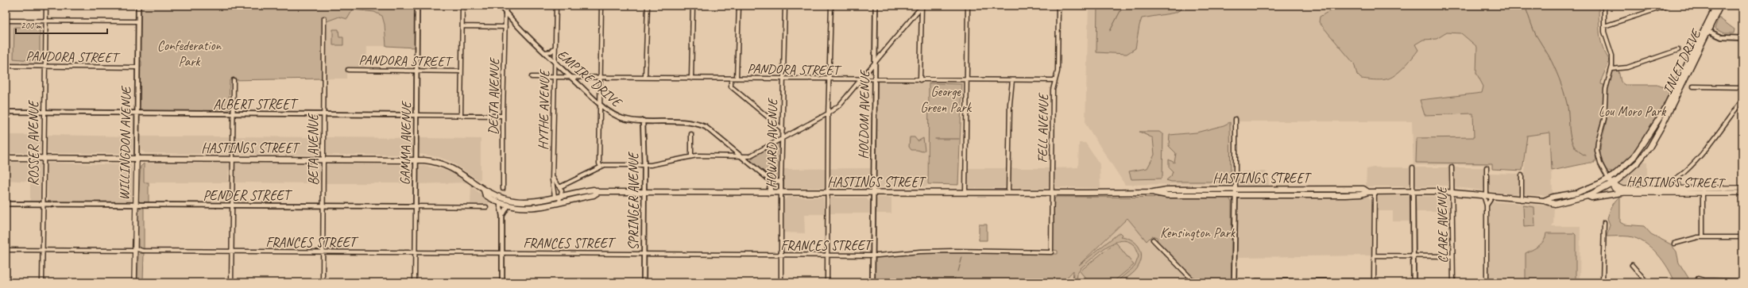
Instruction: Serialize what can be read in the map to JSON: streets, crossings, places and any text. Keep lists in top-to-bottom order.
{
  "streets": {
    "main road": ["INLET DRIVE", "WILLINGDON AVENUE", "HASTINGS STREET"],
    "street": [
      "PANDORA STREET",
      "EMPIRE DRIVE",
      "DELTA AVENUE",
      "ALBERT STREET",
      "HYTHE AVENUE",
      "HOLDOM AVENUE",
      "FELL AVENUE",
      "ROSSER AVENUE",
      "GAMMA AVENUE",
      "HOWARD AVENUE",
      "BETA AVENUE",
      "PENDER STREET",
      "SPRINGER AVENUE",
      "CLARE AVENUE",
      "FRANCES STREET"
    ]
  },
  "crossings": [
    ["PANDORA STREET", "EMPIRE DRIVE"],
    ["PANDORA STREET", "HYTHE AVENUE"],
    ["PANDORA STREET", "HOLDOM AVENUE"],
    ["PANDORA STREET", "FELL AVENUE"],
    ["PANDORA STREET", "ROSSER AVENUE"],
    ["PANDORA STREET", "WILLINGDON AVENUE"],
    ["PANDORA STREET", "GAMMA AVENUE"],
    ["PANDORA STREET", "HOWARD AVENUE"],
    ["INLET DRIVE", "HASTINGS STREET"],
    ["EMPIRE DRIVE", "DELTA AVENUE"],
    ["EMPIRE DRIVE", "HYTHE AVENUE"],
    ["EMPIRE DRIVE", "SPRINGER AVENUE"],
    ["DELTA AVENUE", "ALBERT STREET"],
    ["ALBERT STREET", "ROSSER AVENUE"],
    ["ALBERT STREET", "WILLINGDON AVENUE"],
    ["ALBERT STREET", "GAMMA AVENUE"],
    ["ALBERT STREET", "BETA AVENUE"],
    ["HYTHE AVENUE", "HASTINGS STREET"],
    ["HOLDOM AVENUE", "HASTINGS STREET"],
    ["HOLDOM AVENUE", "FRANCES STREET"],
    ["FELL AVENUE", "HASTINGS STREET"],
    ["FELL AVENUE", "FRANCES STREET"],
    ["ROSSER AVENUE", "HASTINGS STREET"],
    ["ROSSER AVENUE", "PENDER STREET"],
    ["ROSSER AVENUE", "FRANCES STREET"],
    ["WILLINGDON AVENUE", "HASTINGS STREET"],
    ["WILLINGDON AVENUE", "PENDER STREET"],
    ["WILLINGDON AVENUE", "FRANCES STREET"],
    ["GAMMA AVENUE", "HASTINGS STREET"],
    ["GAMMA AVENUE", "PENDER STREET"],
    ["GAMMA AVENUE", "FRANCES STREET"],
    ["HOWARD AVENUE", "HASTINGS STREET"],
    ["HOWARD AVENUE", "FRANCES STREET"],
    ["HASTINGS STREET", "BETA AVENUE"],
    ["HASTINGS STREET", "SPRINGER AVENUE"],
    ["HASTINGS STREET", "CLARE AVENUE"],
    ["BETA AVENUE", "PENDER STREET"],
    ["BETA AVENUE", "FRANCES STREET"],
    ["SPRINGER AVENUE", "FRANCES STREET"]
  ],
  "parks": [
    "Confederation Park",
    "George Green Park",
    "Lou Moro Park",
    "Kensington Park"
  ],
  "scale_bar": "200 m"
}
